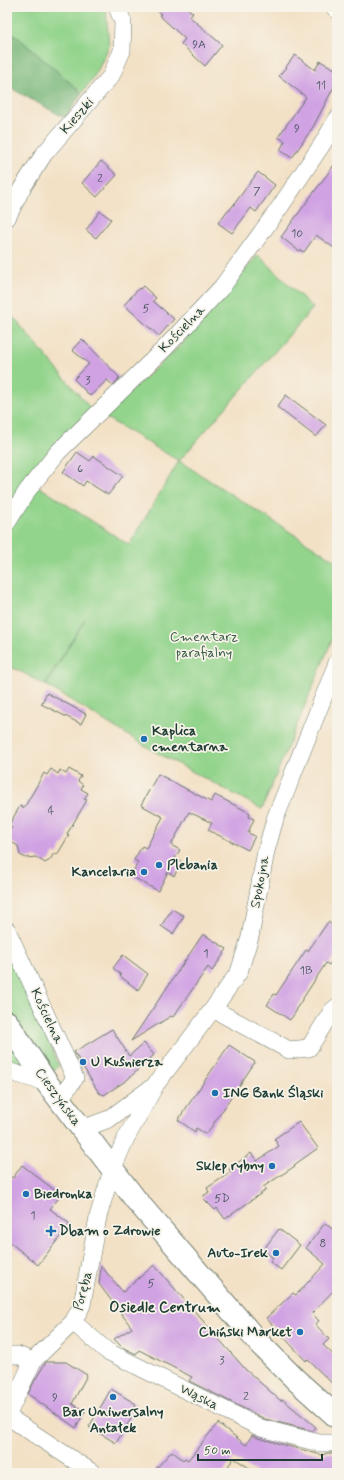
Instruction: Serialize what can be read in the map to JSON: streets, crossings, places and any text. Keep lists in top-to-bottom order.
{
  "streets": {
    "street": [
      "Kieszki",
      "Kościelna",
      "Spokojna",
      "Cieszyńska",
      "Poręba",
      "Wąska"
    ]
  },
  "crossings": [
    ["Kościelna", "Cieszyńska"],
    ["Spokojna", "Cieszyńska"],
    ["Spokojna", "Poręba"],
    ["Cieszyńska", "Poręba"],
    ["Poręba", "Wąska"]
  ],
  "districts": ["Osiedle Centrum"],
  "parks": ["Cmentarz parafialny"],
  "places": {
    "other": [
      "Kaplica cmentarna",
      "Plebania",
      "Kancelaria",
      "U Kuśnierza",
      "ING Bank Śląski",
      "Sklep rybny",
      "Biedronka",
      "Auto-Irek",
      "Chiński Market",
      "Bar Uniwersalny Antałek"
    ],
    "health": ["Dbam o Zdrowie"]
  },
  "house_numbers": [
    "9A",
    "11",
    "9",
    "2",
    "7",
    "10",
    "5",
    "3",
    "6",
    "4",
    "1",
    "1B",
    "5D",
    "1",
    "8",
    "5",
    "3",
    "2",
    "9"
  ],
  "scale_bar": "50 m"
}
